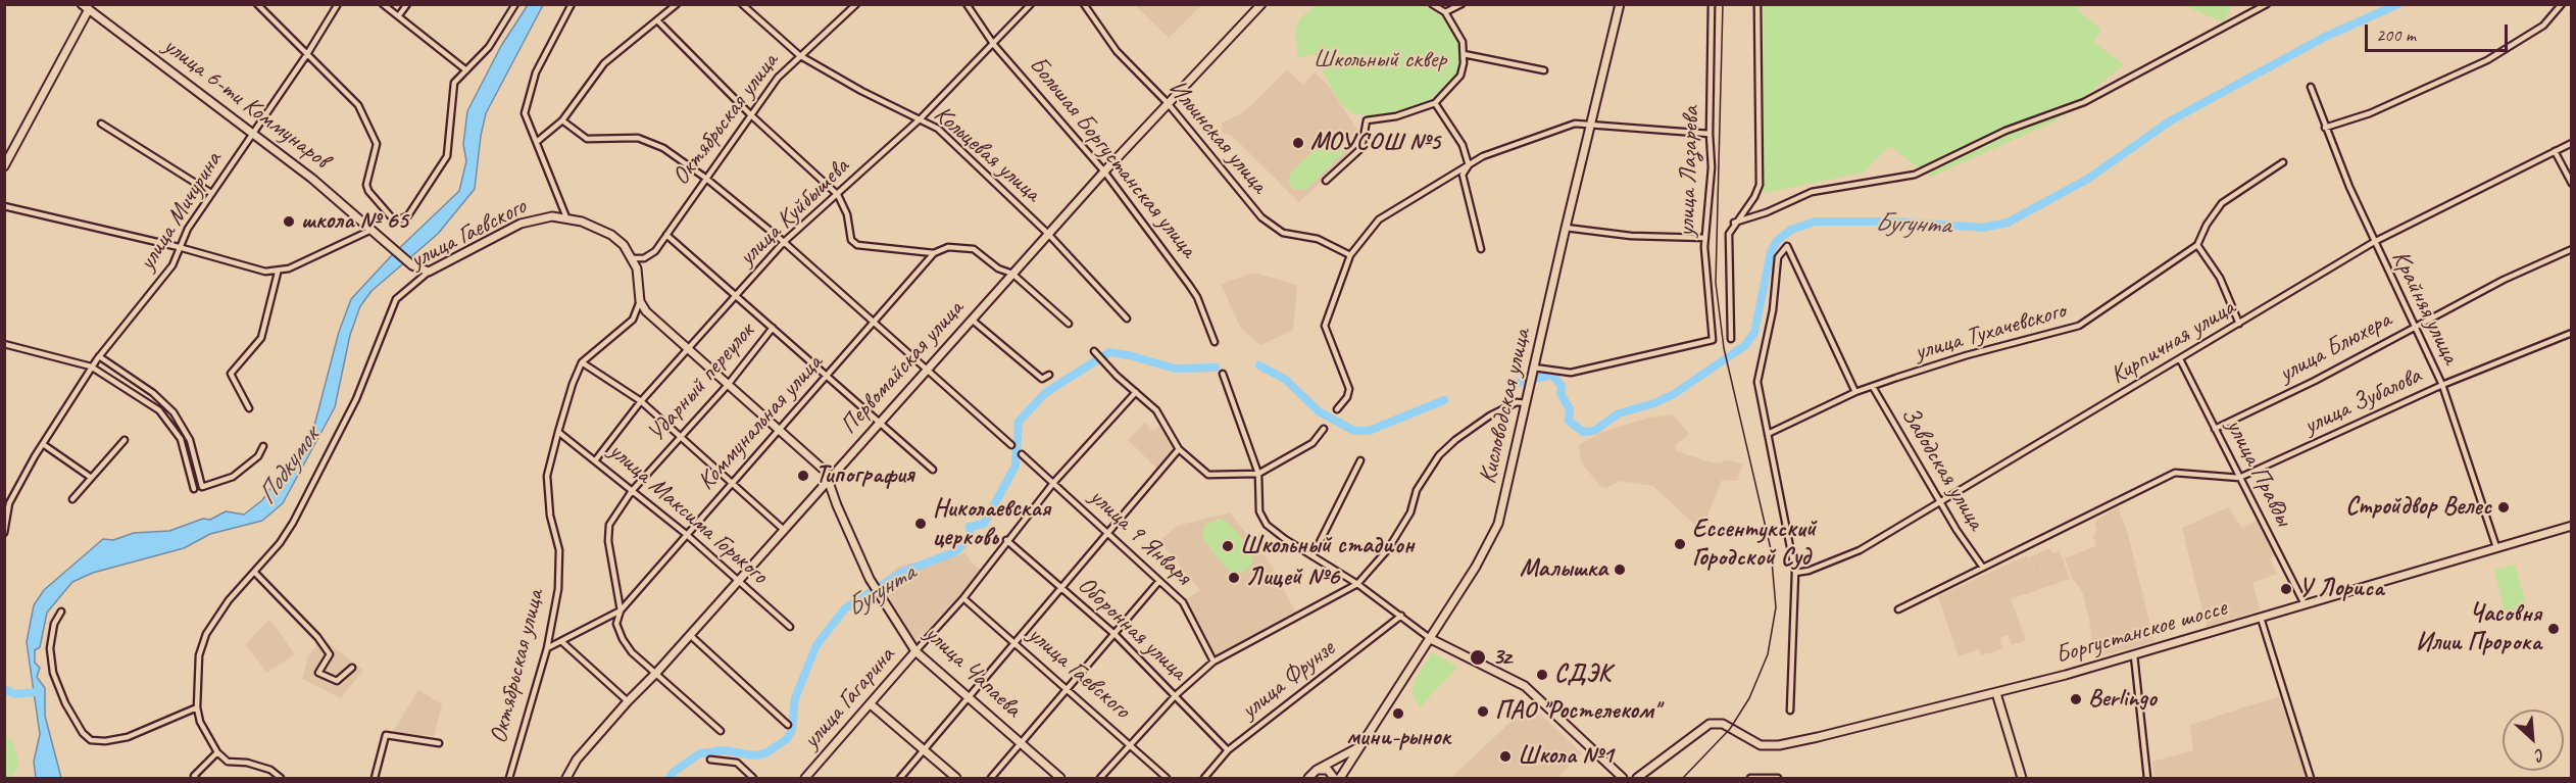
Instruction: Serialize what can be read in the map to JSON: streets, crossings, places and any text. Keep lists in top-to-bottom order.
{
  "streets": {
    "street": [
      "улица 6-ти Коммунаров",
      "Октябрьская улица",
      "Ильинская улица",
      "Кольцевая улица",
      "Большая Боргустанская улица",
      "улица Лазарева",
      "улица Мичурина",
      "улица Куйбышева",
      "улица Гаевского",
      "Крайняя улица",
      "улица Тухачевского",
      "Кирпичная улица",
      "улица Блюхера",
      "Первомайская улица",
      "Ударный переулок",
      "улица Зубалова",
      "Кисловодская улица",
      "Коммунальная улица",
      "Заводская улица",
      "улица Правды",
      "улица Максима Горького",
      "улица 9 Января",
      "Оборонная улица",
      "Боргустанское шоссе",
      "улица Чапаева",
      "улица Фрунзе",
      "улица Гагарина"
    ]
  },
  "crossings": [
    ["улица 6-ти Коммунаров", "улица Мичурина"],
    ["улица 6-ти Коммунаров", "улица Гаевского"],
    ["Октябрьская улица", "Кольцевая улица"],
    ["Октябрьская улица", "улица Гаевского"],
    ["Октябрьская улица", "Коммунальная улица"],
    ["Октябрьская улица", "улица Максима Горького"],
    ["Ильинская улица", "Первомайская улица"],
    ["Кольцевая улица", "улица Куйбышева"],
    ["Кольцевая улица", "Первомайская улица"],
    ["Большая Боргустанская улица", "улица Куйбышева"],
    ["Большая Боргустанская улица", "Первомайская улица"],
    ["улица Лазарева", "Кисловодская улица"],
    ["улица Куйбышева", "улица Максима Горького"],
    ["улица Гаевского", "улица Гагарина"],
    ["Крайняя улица", "Кирпичная улица"],
    ["Крайняя улица", "улица Блюхера"],
    ["Крайняя улица", "улица Зубалова"],
    ["Крайняя улица", "Боргустанское шоссе"],
    ["улица Тухачевского", "Заводская улица"],
    ["Кирпичная улица", "Заводская улица"],
    ["Кирпичная улица", "улица Правды"],
    ["улица Блюхера", "улица Правды"],
    ["Первомайская улица", "Ударный переулок"],
    ["Первомайская улица", "улица Максима Горького"],
    ["Первомайская улица", "улица Чапаева"],
    ["Ударный переулок", "Коммунальная улица"],
    ["Ударный переулок", "улица Максима Горького"],
    ["улица Зубалова", "улица Правды"],
    ["Коммунальная улица", "улица Максима Горького"],
    ["улица Правды", "Боргустанское шоссе"],
    ["улица 9 Января", "улица Гагарина"],
    ["Оборонная улица", "улица Фрунзе"],
    ["Оборонная улица", "улица Гагарина"],
    ["улица Чапаева", "улица Гагарина"]
  ],
  "water": ["Бугунта", "Подкумок"],
  "parks": ["Школьный сквер"],
  "places": [
    "МОУСОШ №5",
    "школа № 65",
    "Типография",
    "Стройдвор Велес",
    "Николаевская церковь",
    "Ессентукский Городской Суд",
    "Школьный стадион",
    "Малышка",
    "Лицей №6",
    "У Лориса",
    "Часовня Илии Пророка",
    "3z",
    "СДЭК",
    "Berlingo",
    "ПАО \"Ростелеком\"",
    "мини-рынок",
    "Школа №1"
  ],
  "scale_bar": "200 m",
  "north": "bottom right"
}
